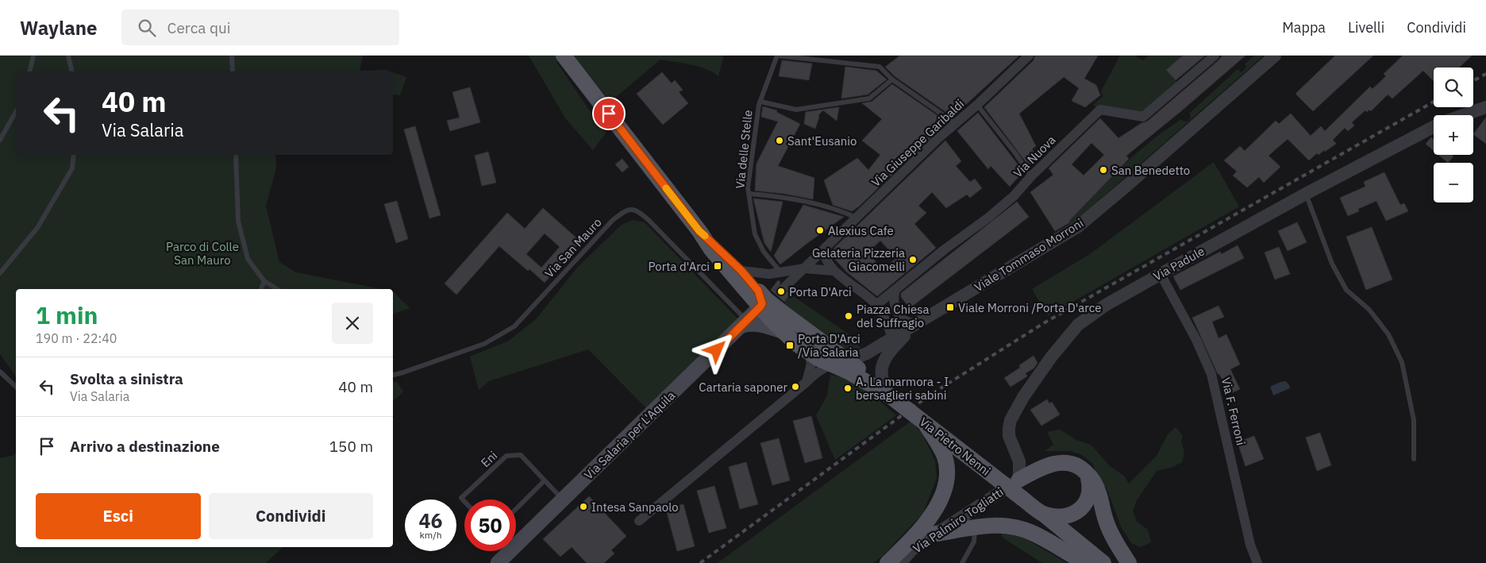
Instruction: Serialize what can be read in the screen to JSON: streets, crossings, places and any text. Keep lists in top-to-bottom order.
{
  "streets": {
    "main road": ["Via Salaria per L'Aquila", "Via Pietro Nenni"],
    "street": [
      "Via Giuseppe Garibaldi",
      "Via Nuova",
      "Viale Tommaso Morroni",
      "Via Padule",
      "Via F. Ferroni",
      "Via Palmiro Togliatti"
    ],
    "lane": ["Via delle Stelle", "Via San Mauro", "Eni"]
  },
  "crossings": [
    ["Via Giuseppe Garibaldi", "Via delle Stelle"],
    ["Via San Mauro", "Via Salaria per L'Aquila"],
    ["Via Padule", "Via F. Ferroni"],
    ["Via Padule", "Via Palmiro Togliatti"]
  ],
  "parks": ["Parco di Colle San Mauro"],
  "places": {
    "other": [
      "Sant'Eusanio",
      "San Benedetto",
      "Alexius Cafe",
      "Gelateria Pizzeria Giacomelli",
      "Porta D'Arci",
      "Piazza Chiesa del Suffragio",
      "Cartaria saponer",
      "A. La marmora - I bersaglieri sabini",
      "Intesa Sanpaolo"
    ],
    "transit": ["Porta d'Arci", "Viale Morroni /Porta D'arce", "Porta D'Arci /Via Salaria"]
  },
  "page": {
    "header": "Waylane",
    "search": "Cerca qui",
    "nav": ["Mappa", "Livelli", "Condividi"],
    "map_buttons": ["+", "−"],
    "turn": ["40 m", "Via Salaria"],
    "heading": ["1 min", "190 m · 22:40"],
    "list": [
      {
        "name": "Svolta a sinistra",
        "note": "Via Salaria",
        "value": "40 m"
      },
      {
        "name": "Arrivo a destinazione",
        "value": "150 m"
      }
    ],
    "buttons": ["Esci", "Condividi"],
    "speed": "46 km/h",
    "limit": "50"
  }
}
